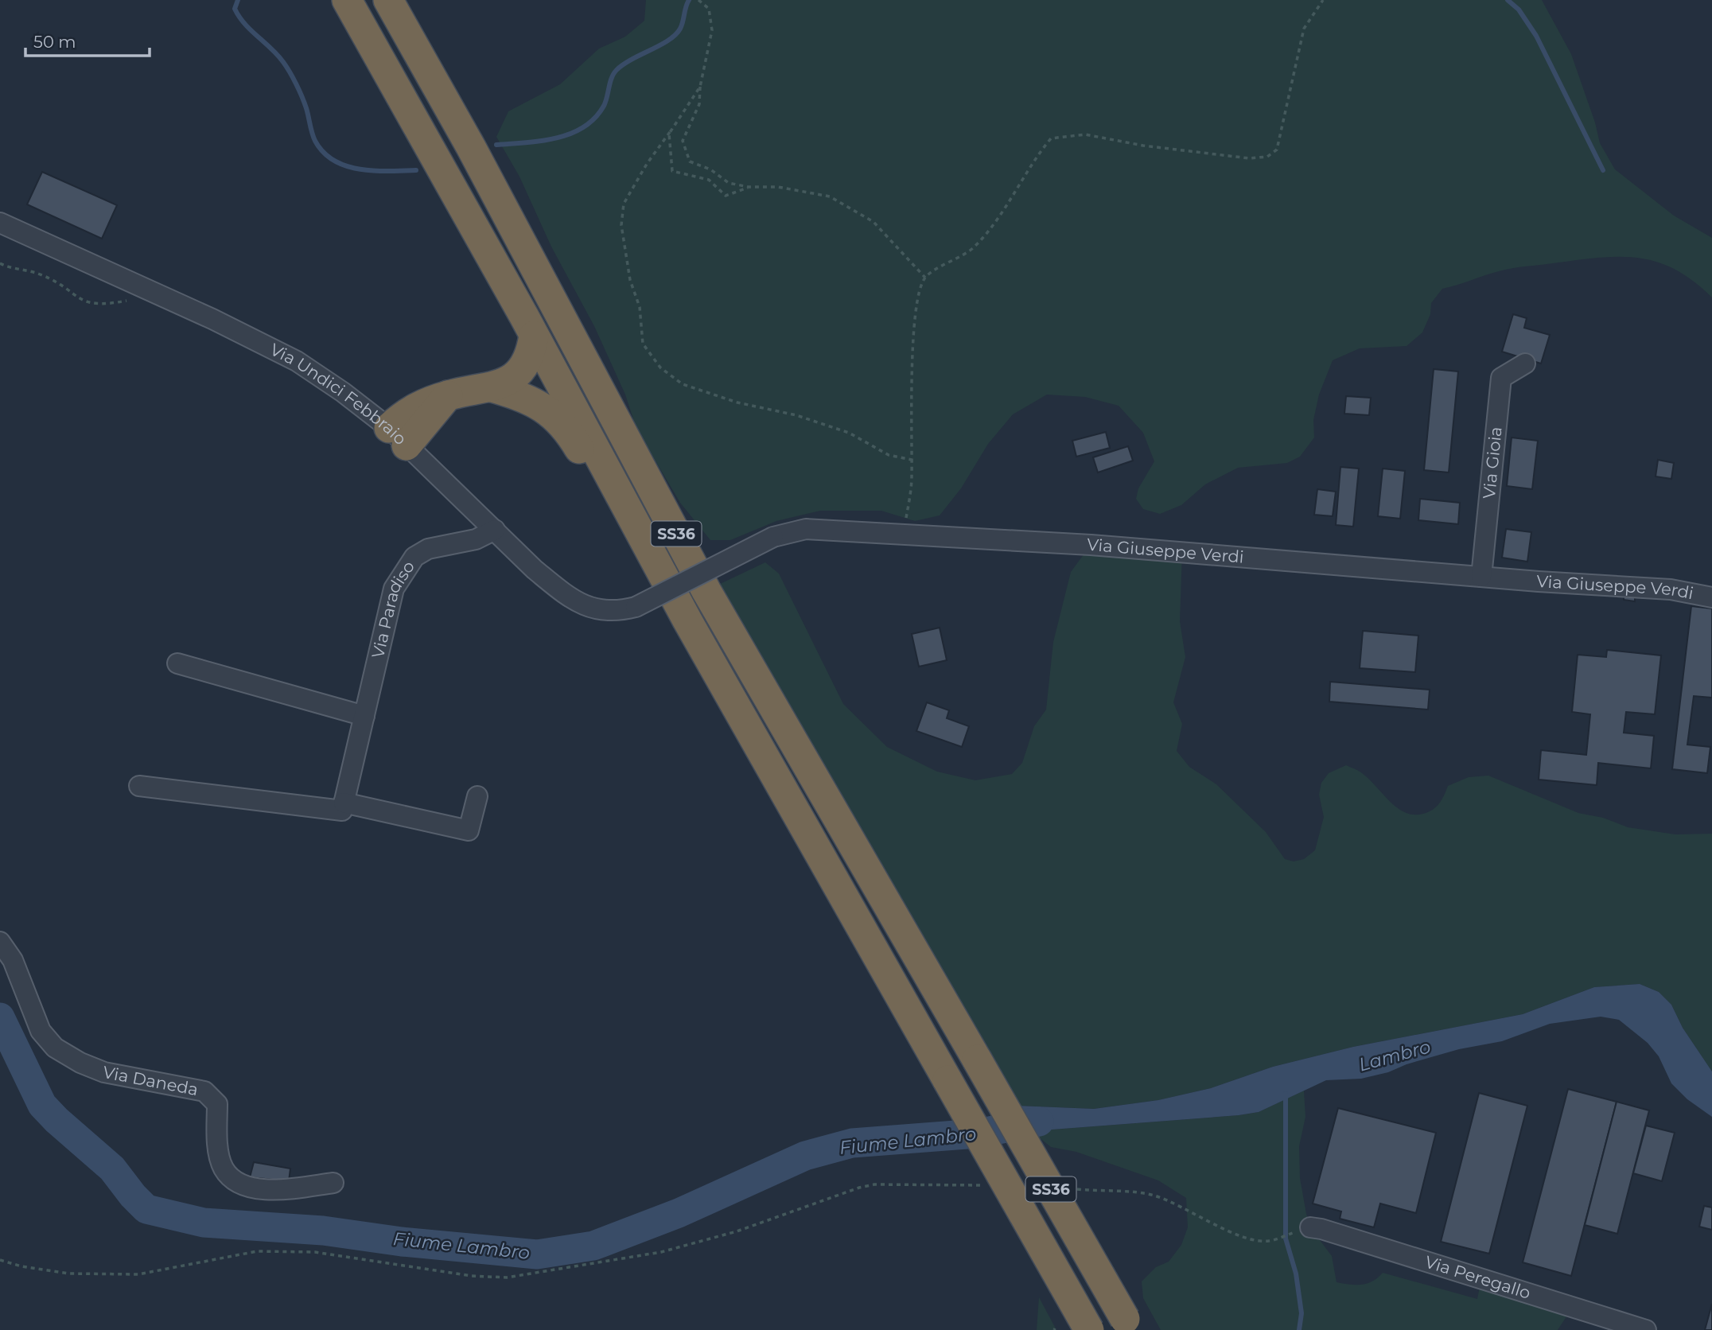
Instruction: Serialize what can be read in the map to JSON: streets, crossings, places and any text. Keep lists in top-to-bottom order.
{
  "streets": {
    "highway": ["SS36"],
    "street": [
      "Via Undici Febbraio",
      "Via Gioia",
      "Via Giuseppe Verdi",
      "Via Paradiso",
      "Via Daneda",
      "Via Peregallo"
    ]
  },
  "crossings": [
    ["Via Undici Febbraio", "Via Giuseppe Verdi"],
    ["Via Undici Febbraio", "Via Paradiso"],
    ["Via Gioia", "Via Giuseppe Verdi"]
  ],
  "water": ["Lambro", "Fiume Lambro"],
  "scale_bar": "50 m"
}
